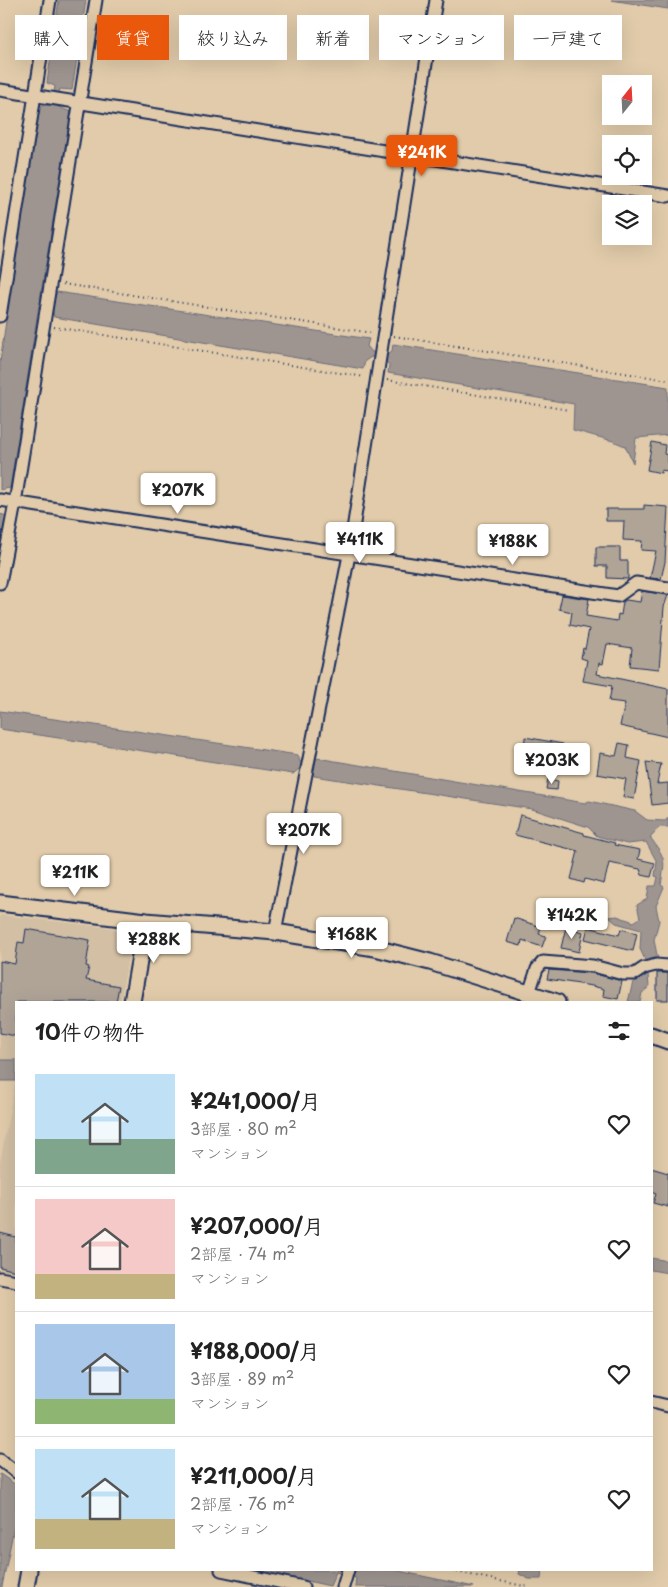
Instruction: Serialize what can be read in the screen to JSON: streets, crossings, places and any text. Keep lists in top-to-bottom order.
{
  "north": "top",
  "page": {
    "chip": [
      "購入",
      "賃貸",
      "絞り込み",
      "新着",
      "マンション",
      "一戸建て"
    ],
    "price": [
      "¥241K",
      "¥207K",
      "¥411K",
      "¥188K",
      "¥203K",
      "¥207K",
      "¥211K",
      "¥142K",
      "¥168K",
      "¥288K"
    ],
    "heading": "10件の物件",
    "list": [
      {
        "name": "¥241,000/月",
        "note": "3部屋 · 80 m² · マンション"
      },
      {
        "name": "¥207,000/月",
        "note": "2部屋 · 74 m² · マンション"
      },
      {
        "name": "¥188,000/月",
        "note": "3部屋 · 89 m² · マンション"
      },
      {
        "name": "¥211,000/月",
        "note": "2部屋 · 76 m² · マンション"
      }
    ]
  }
}
